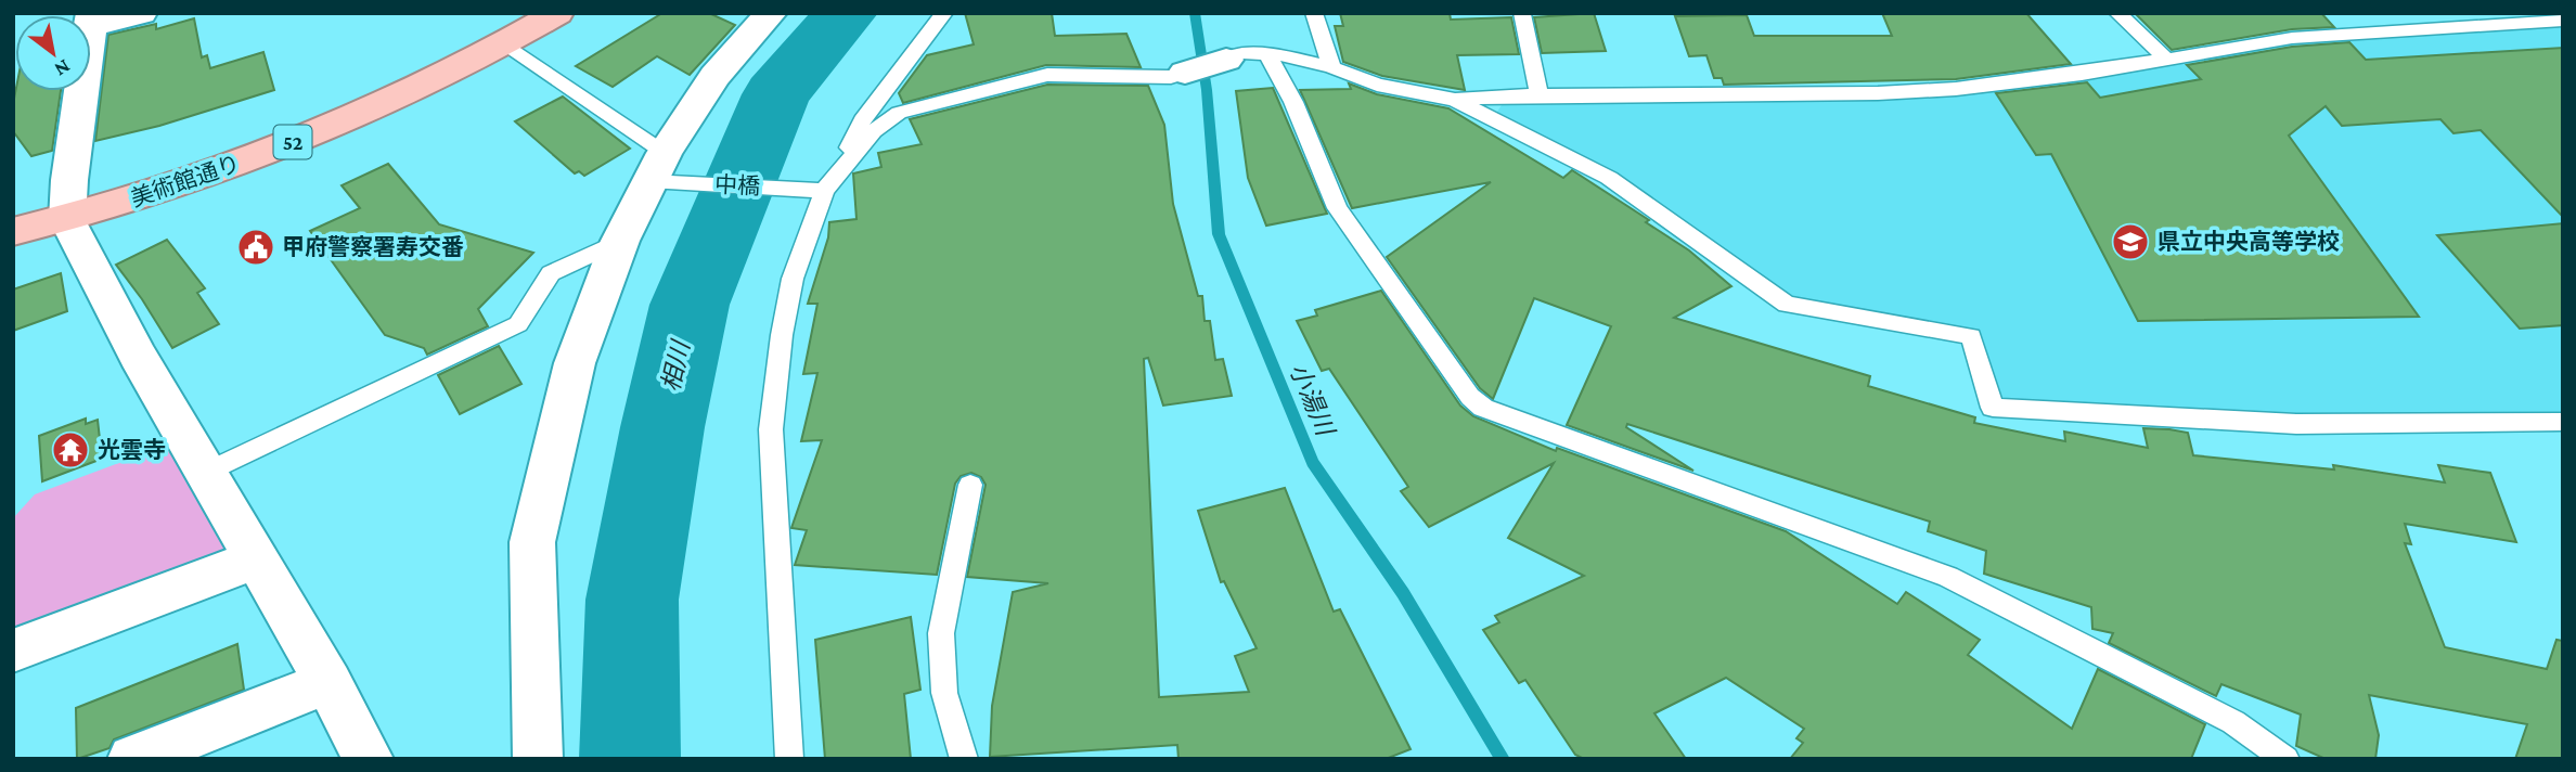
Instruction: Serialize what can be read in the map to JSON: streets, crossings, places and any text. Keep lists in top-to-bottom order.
{
  "streets": {
    "highway": ["52", "美術館通り"],
    "lane": ["中橋"]
  },
  "water": ["相川", "小湯川"],
  "places": {
    "school or university": ["県立中央高等学校"],
    "public building": ["甲府警察署寿交番"],
    "temple": ["光雲寺"]
  },
  "north": "bottom right"
}
